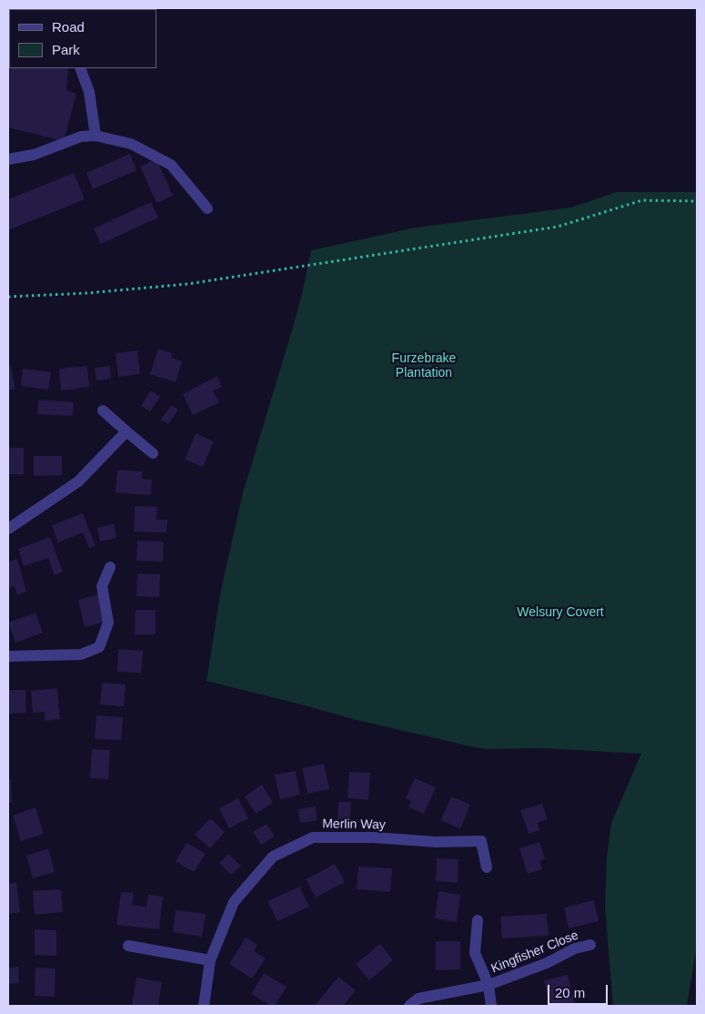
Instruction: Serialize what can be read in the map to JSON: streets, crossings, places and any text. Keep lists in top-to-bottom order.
{
  "streets": {
    "street": ["Merlin Way", "Kingfisher Close"]
  },
  "parks": ["Furzebrake Plantation", "Welsury Covert"],
  "legend": ["Road", "Park"],
  "scale_bar": "20 m"
}
